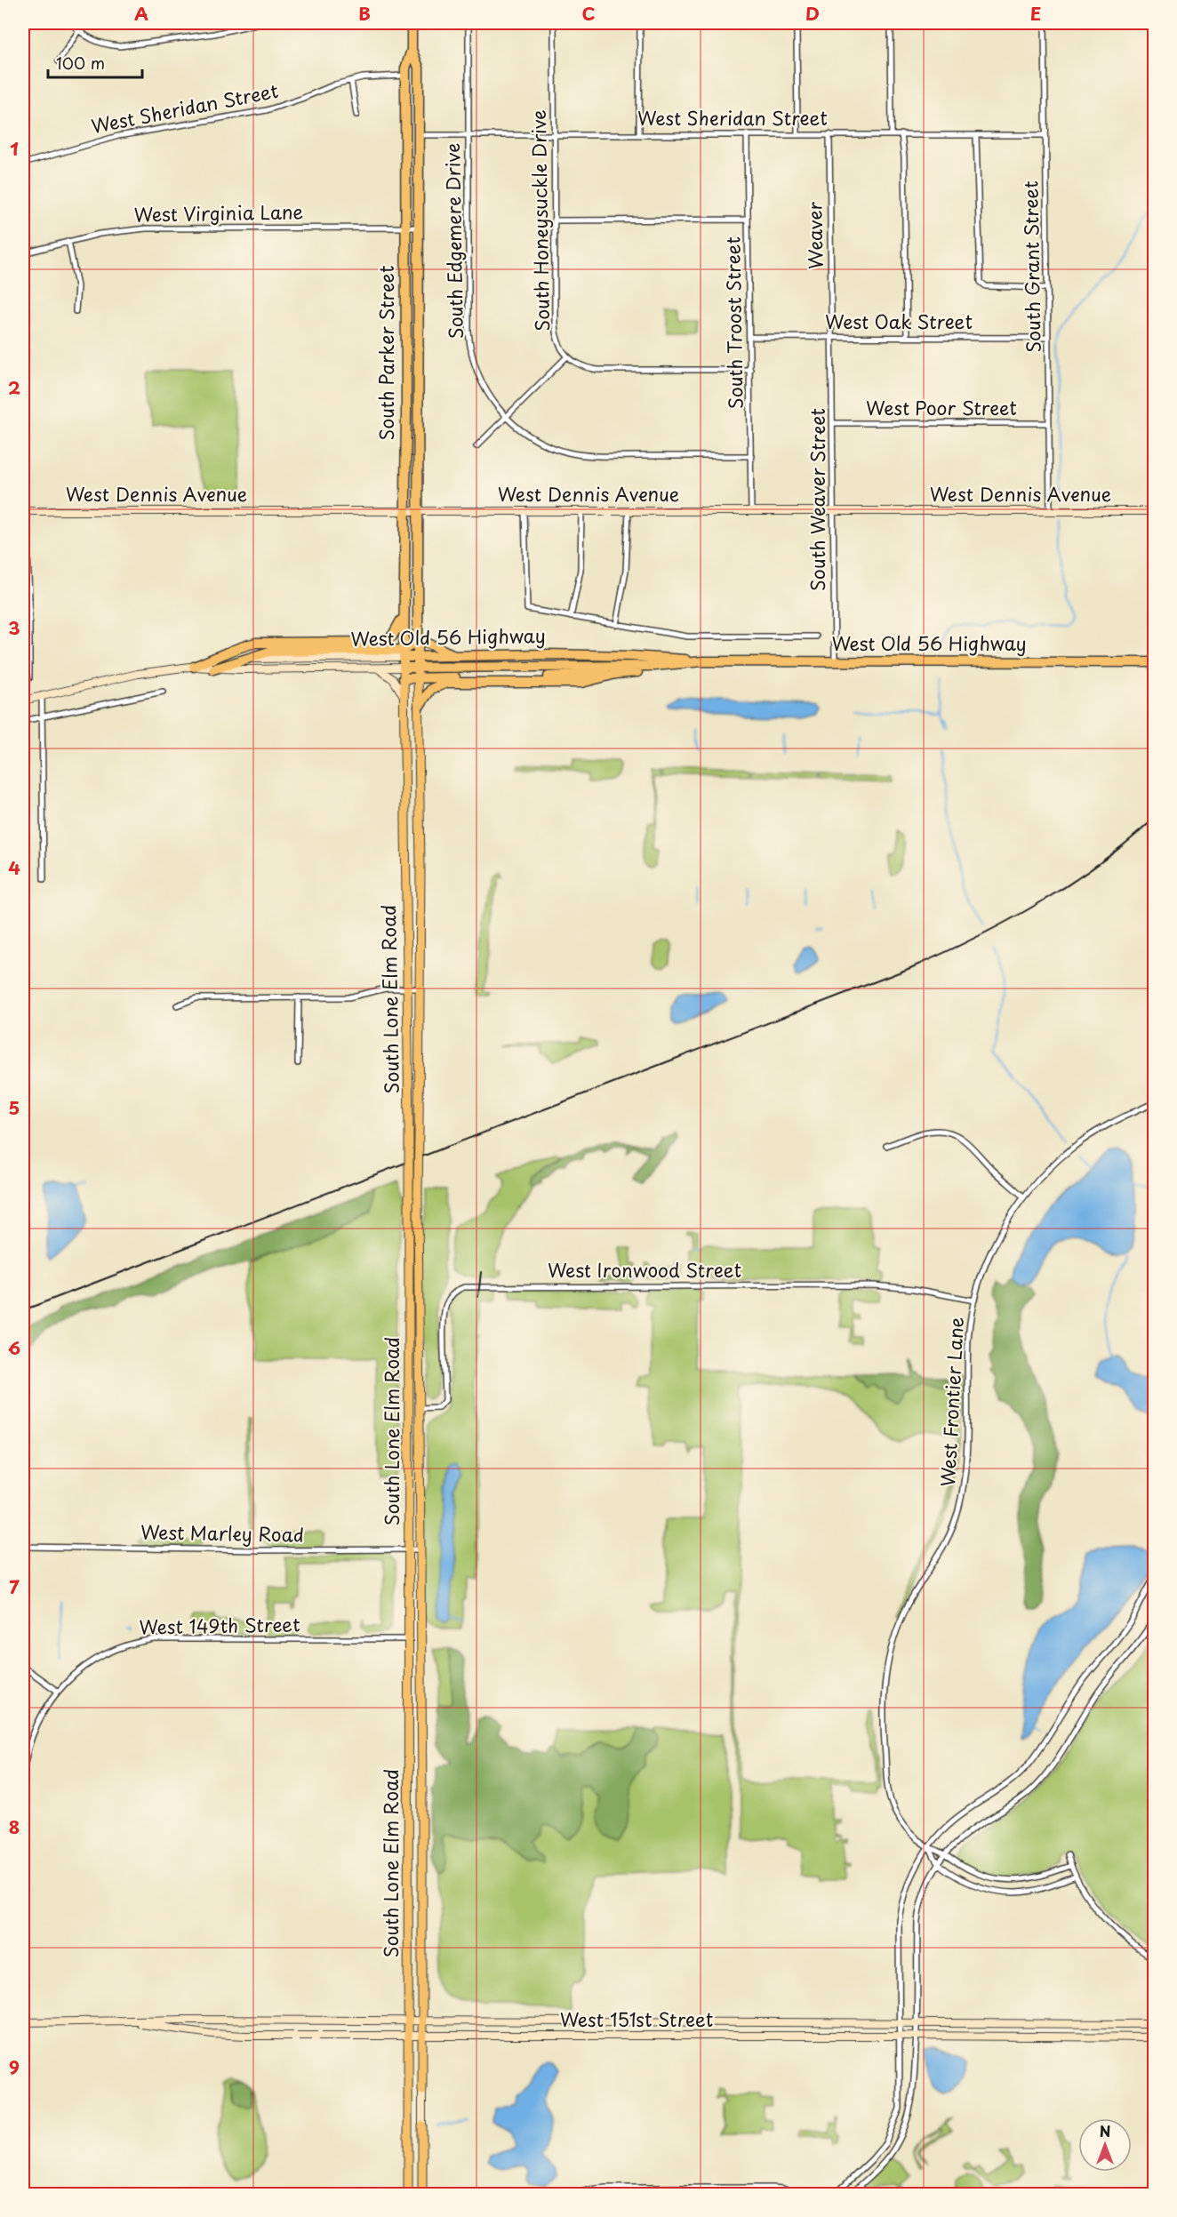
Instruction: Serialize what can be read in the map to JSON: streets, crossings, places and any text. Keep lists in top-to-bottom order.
{
  "streets": {
    "highway": ["South Parker Street", "West Old 56 Highway"],
    "main road": ["West Dennis Avenue", "South Lone Elm Road", "West 151st Street"],
    "street": [
      "West Sheridan Street",
      "West Virginia Lane",
      "South Honeysuckle Drive",
      "Weaver",
      "South Edgemere Drive",
      "South Grant Street",
      "South Troost Street",
      "West Oak Street",
      "West Poor Street",
      "South Weaver Street",
      "West Ironwood Street",
      "West Frontier Lane",
      "West Marley Road",
      "West 149th Street"
    ]
  },
  "crossings": [
    ["West Sheridan Street", "South Honeysuckle Drive"],
    ["West Sheridan Street", "Weaver"],
    ["West Sheridan Street", "South Edgemere Drive"],
    ["West Sheridan Street", "South Grant Street"],
    ["West Sheridan Street", "South Troost Street"],
    ["West Sheridan Street", "South Parker Street"],
    ["West Virginia Lane", "South Parker Street"],
    ["South Honeysuckle Drive", "South Troost Street"],
    ["Weaver", "West Oak Street"],
    ["Weaver", "South Weaver Street"],
    ["South Edgemere Drive", "South Troost Street"],
    ["South Grant Street", "West Oak Street"],
    ["South Grant Street", "West Poor Street"],
    ["South Grant Street", "West Dennis Avenue"],
    ["South Troost Street", "West Oak Street"],
    ["South Troost Street", "West Dennis Avenue"],
    ["West Oak Street", "South Weaver Street"],
    ["South Parker Street", "West Dennis Avenue"],
    ["South Parker Street", "West Old 56 Highway"],
    ["South Parker Street", "South Lone Elm Road"],
    ["West Poor Street", "South Weaver Street"],
    ["West Dennis Avenue", "South Weaver Street"],
    ["South Weaver Street", "West Old 56 Highway"],
    ["West Old 56 Highway", "South Lone Elm Road"],
    ["South Lone Elm Road", "West Ironwood Street"],
    ["South Lone Elm Road", "West Marley Road"],
    ["South Lone Elm Road", "West 149th Street"],
    ["South Lone Elm Road", "West 151st Street"],
    ["West Ironwood Street", "West Frontier Lane"]
  ],
  "scale_bar": "100 m",
  "north": "top",
  "grid": {
    "columns": [
      "A",
      "B",
      "C",
      "D",
      "E"
    ],
    "rows": [
      "1",
      "2",
      "3",
      "4",
      "5",
      "6",
      "7",
      "8",
      "9"
    ]
  }
}
